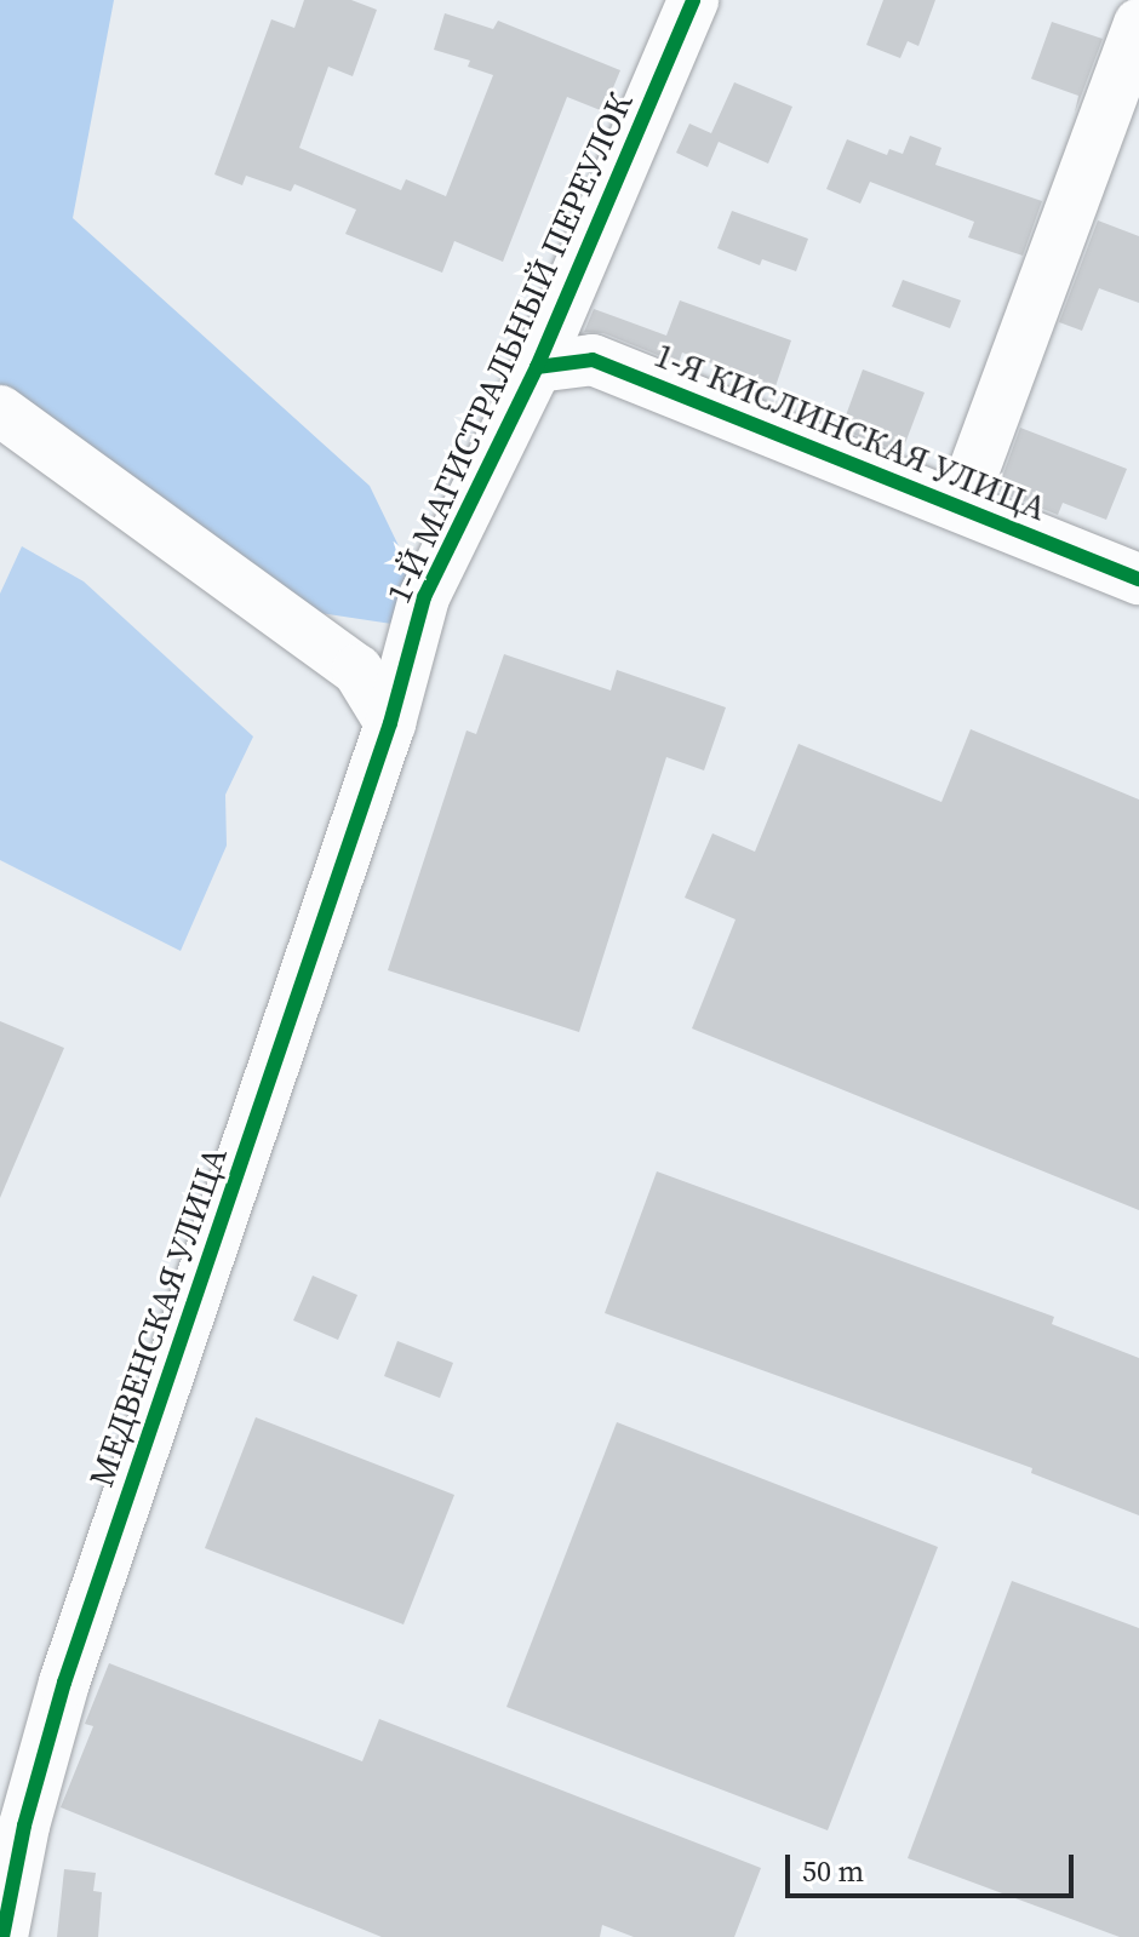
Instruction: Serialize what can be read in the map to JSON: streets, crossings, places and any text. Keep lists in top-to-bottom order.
{
  "streets": {
    "street": ["1-Й МАГИСТРАЛЬНЫЙ ПЕРЕУЛОК", "1-Я КИСЛИНСКАЯ УЛИЦА", "МЕДВЕНСКАЯ УЛИЦА"]
  },
  "crossings": [
    ["1-Й МАГИСТРАЛЬНЫЙ ПЕРЕУЛОК", "1-Я КИСЛИНСКАЯ УЛИЦА"],
    ["1-Й МАГИСТРАЛЬНЫЙ ПЕРЕУЛОК", "МЕДВЕНСКАЯ УЛИЦА"]
  ],
  "scale_bar": "50 m"
}
